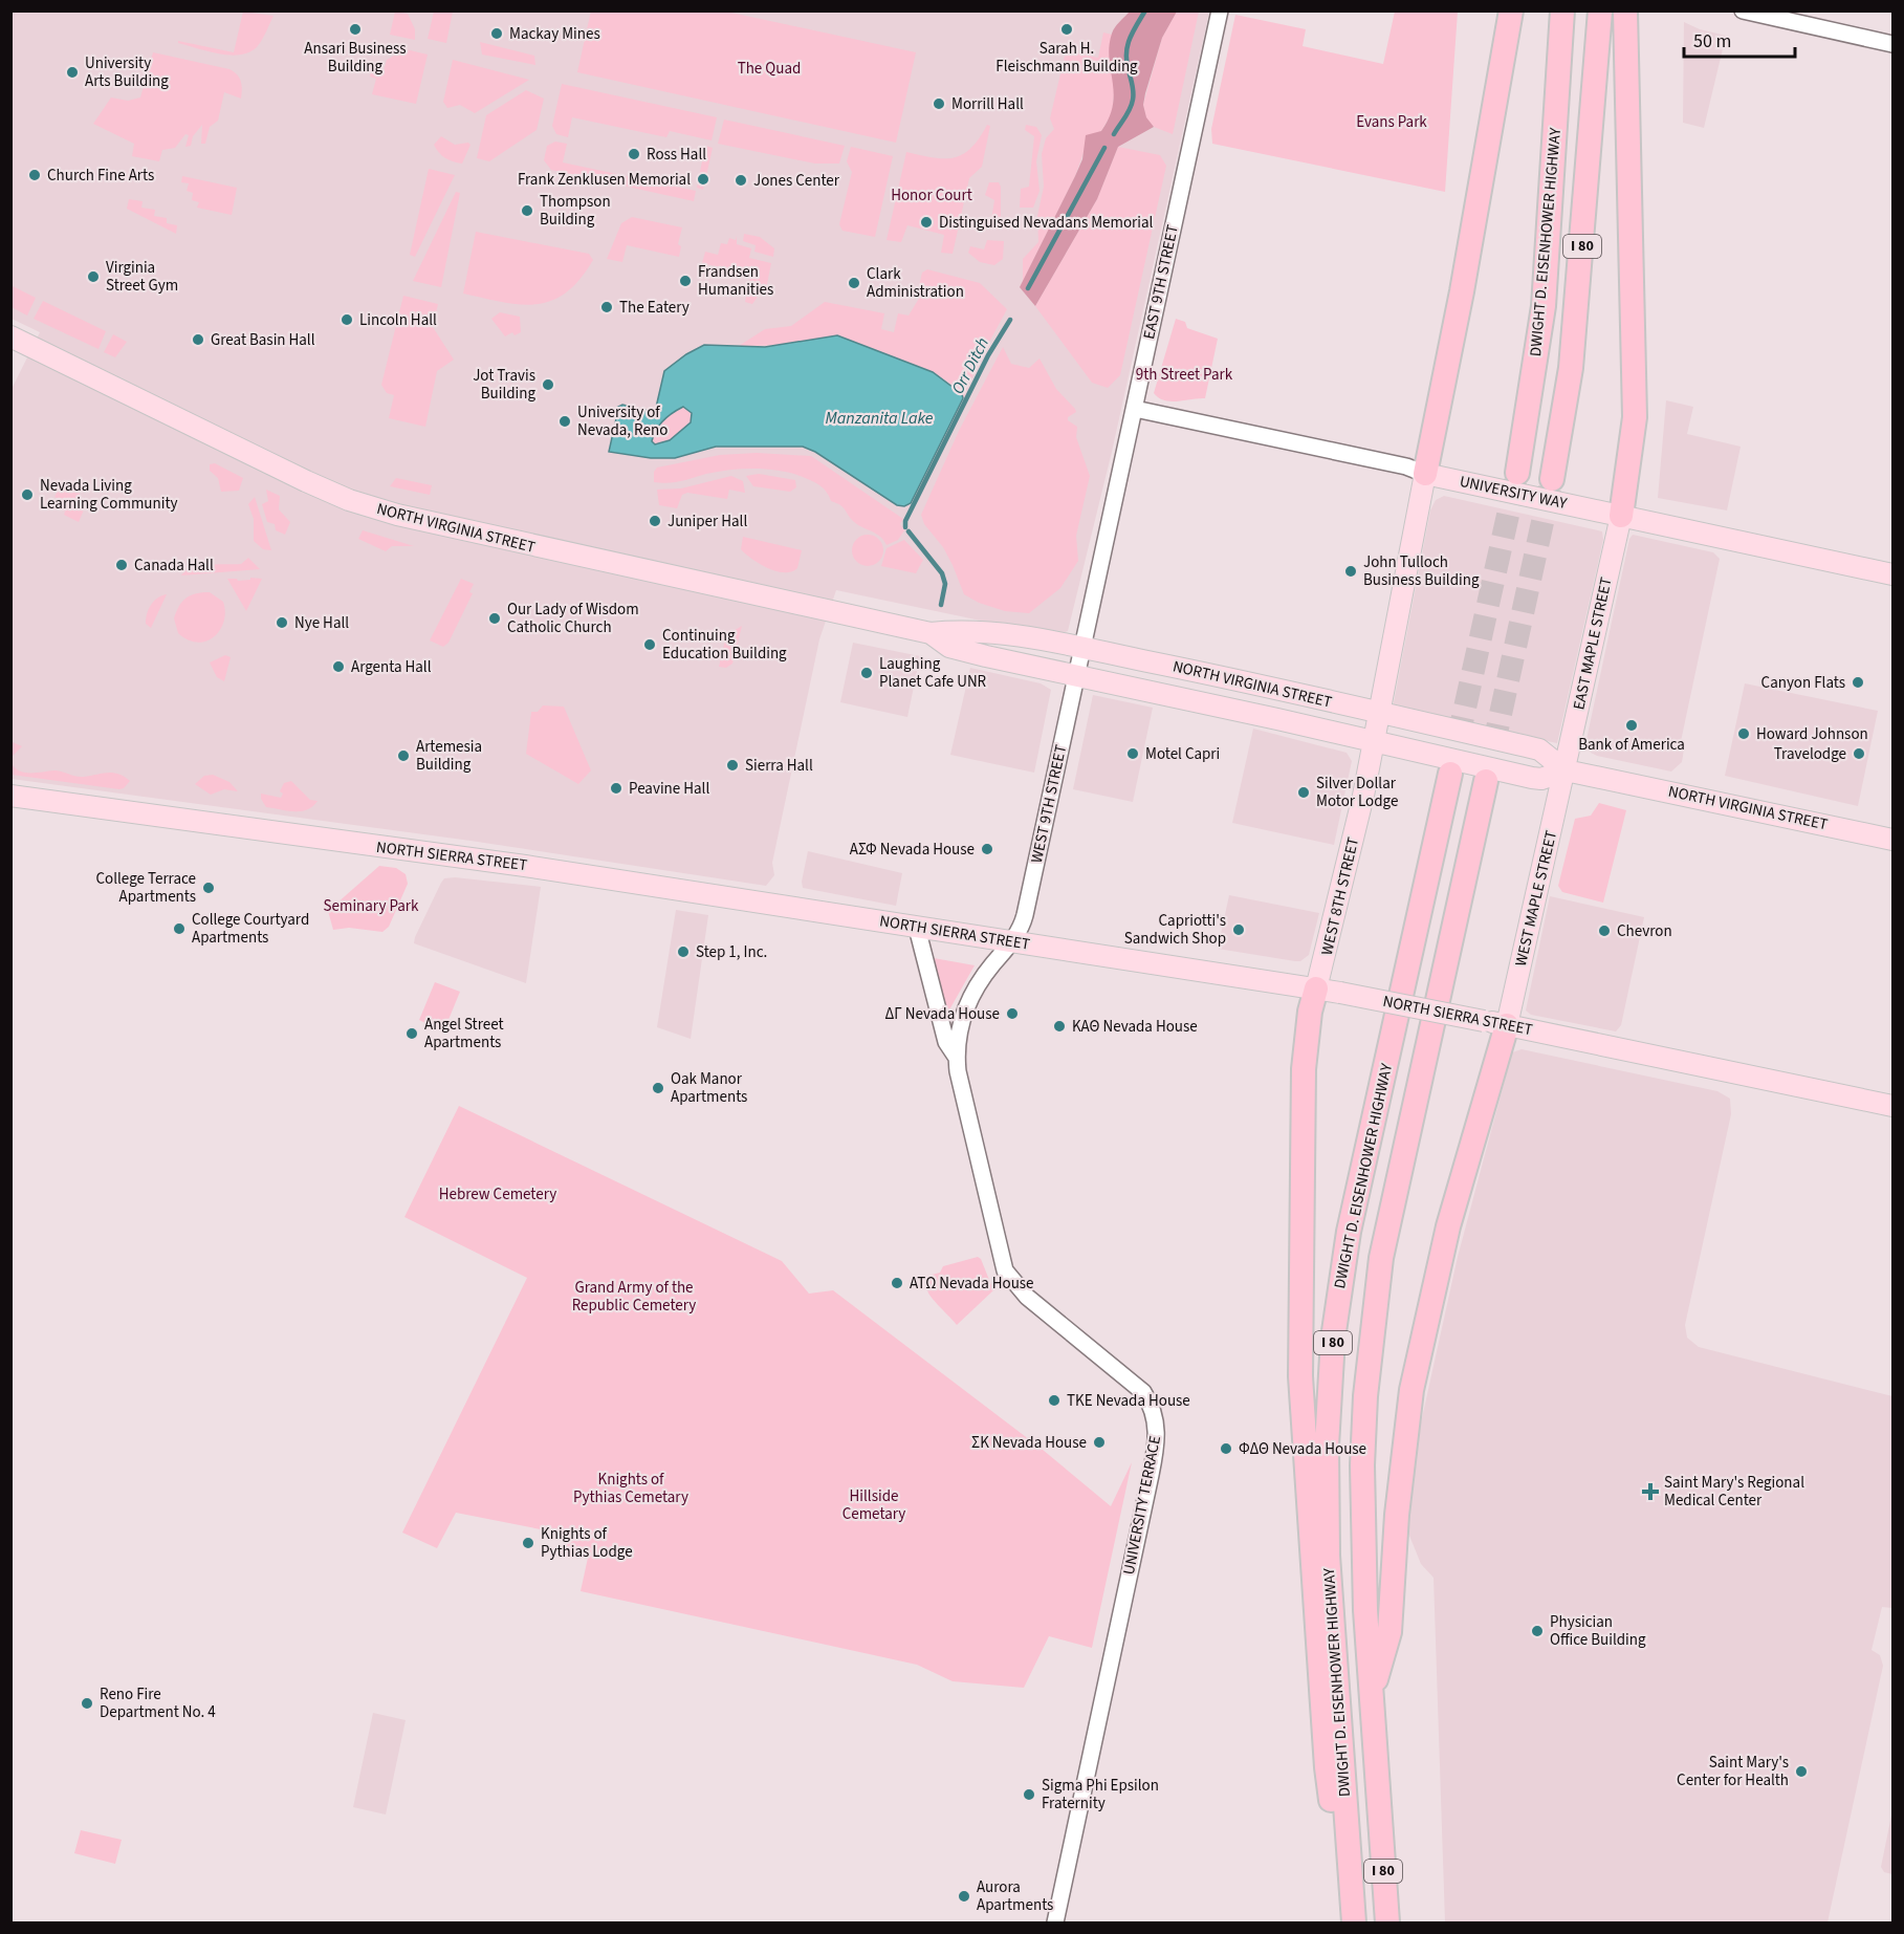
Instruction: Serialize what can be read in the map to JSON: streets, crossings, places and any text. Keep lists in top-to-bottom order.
{
  "streets": {
    "highway": ["DWIGHT D. EISENHOWER HIGHWAY", "I 80"],
    "main road": [
      "UNIVERSITY WAY",
      "NORTH VIRGINIA STREET",
      "EAST MAPLE STREET",
      "NORTH SIERRA STREET",
      "WEST 8TH STREET",
      "WEST MAPLE STREET"
    ],
    "street": ["EAST 9TH STREET", "WEST 9TH STREET", "UNIVERSITY TERRACE"]
  },
  "crossings": [
    ["EAST 9TH STREET", "UNIVERSITY WAY"],
    ["EAST 9TH STREET", "NORTH VIRGINIA STREET"],
    ["EAST 9TH STREET", "WEST 9TH STREET"],
    ["UNIVERSITY WAY", "EAST MAPLE STREET"],
    ["UNIVERSITY WAY", "WEST 8TH STREET"],
    ["NORTH VIRGINIA STREET", "EAST MAPLE STREET"],
    ["NORTH VIRGINIA STREET", "WEST 9TH STREET"],
    ["NORTH VIRGINIA STREET", "WEST 8TH STREET"],
    ["NORTH VIRGINIA STREET", "WEST MAPLE STREET"],
    ["EAST MAPLE STREET", "WEST MAPLE STREET"],
    ["WEST 9TH STREET", "NORTH SIERRA STREET"],
    ["WEST 9TH STREET", "UNIVERSITY TERRACE"],
    ["NORTH SIERRA STREET", "WEST 8TH STREET"],
    ["NORTH SIERRA STREET", "WEST MAPLE STREET"],
    ["NORTH SIERRA STREET", "UNIVERSITY TERRACE"]
  ],
  "water": ["Orr Ditch", "Manzanita Lake"],
  "parks": [
    "The Quad",
    "Evans Park",
    "Honor Court",
    "9th Street Park",
    "Seminary Park",
    "Hebrew Cemetery",
    "Grand Army of the Republic Cemetery",
    "Knights of Pythias Cemetary",
    "Hillside Cemetary"
  ],
  "places": {
    "other": [
      "Ansari Business Building",
      "Sarah H. Fleischmann Building",
      "Mackay Mines",
      "University Arts Building",
      "Morrill Hall",
      "Ross Hall",
      "Church Fine Arts",
      "Frank Zenklusen Memorial",
      "Jones Center",
      "Thompson Building",
      "Distinguised Nevadans Memorial",
      "Virginia Street Gym",
      "Frandsen Humanities",
      "Clark Administration",
      "The Eatery",
      "Lincoln Hall",
      "Great Basin Hall",
      "Jot Travis Building",
      "University of Nevada, Reno",
      "Nevada Living Learning Community",
      "Juniper Hall",
      "Canada Hall",
      "John Tulloch Business Building",
      "Our Lady of Wisdom Catholic Church",
      "Nye Hall",
      "Continuing Education Building",
      "Argenta Hall",
      "Laughing Planet Cafe UNR",
      "Canyon Flats",
      "Bank of America",
      "Howard Johnson",
      "Motel Capri",
      "Travelodge",
      "Artemesia Building",
      "Sierra Hall",
      "Peavine Hall",
      "Silver Dollar Motor Lodge",
      "ΑΣΦ Nevada House",
      "College Terrace Apartments",
      "College Courtyard Apartments",
      "Capriotti's Sandwich Shop",
      "Chevron",
      "Step 1, Inc.",
      "ΔΓ Nevada House",
      "ΚΑΘ Nevada House",
      "Angel Street Apartments",
      "Oak Manor Apartments",
      "ΑΤΩ Nevada House",
      "ΤΚΕ Nevada House",
      "ΣΚ Nevada House",
      "ΦΔΘ Nevada House",
      "Knights of Pythias Lodge",
      "Physician Office Building",
      "Reno Fire Department No. 4",
      "Saint Mary's Center for Health",
      "Sigma Phi Epsilon Fraternity",
      "Aurora Apartments"
    ],
    "health": ["Saint Mary's Regional Medical Center"]
  },
  "scale_bar": "50 m"
}
